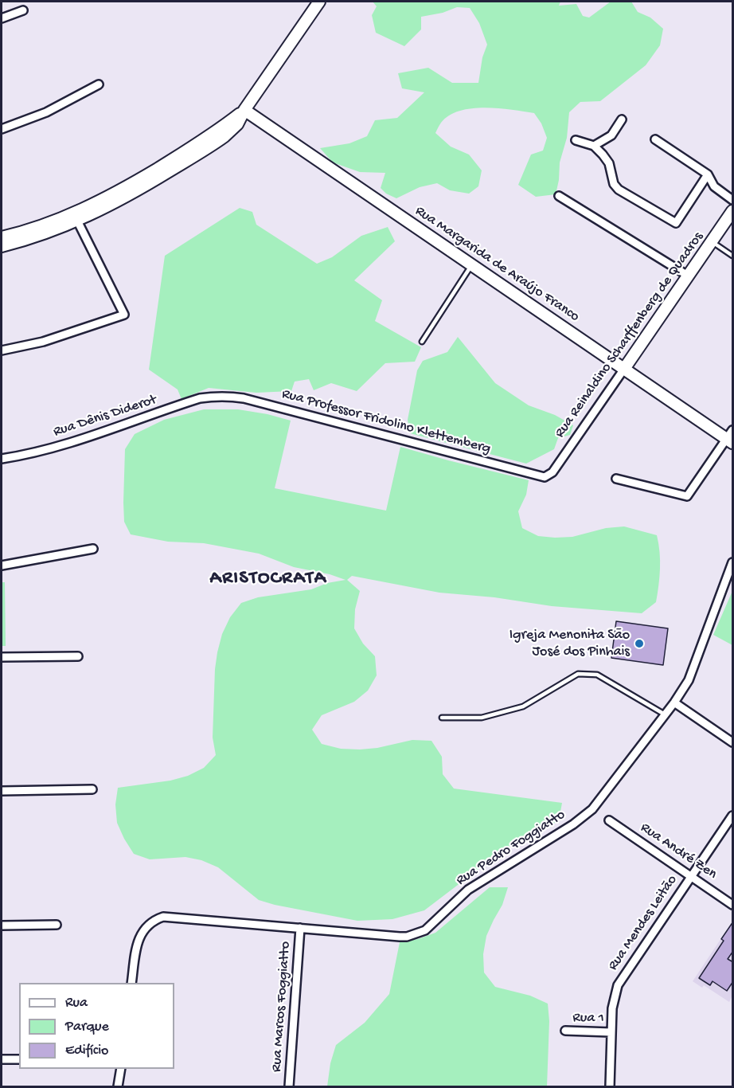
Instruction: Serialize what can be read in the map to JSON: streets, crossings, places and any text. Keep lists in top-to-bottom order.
{
  "streets": {
    "main road": ["Rua Margarida de Araújo Franco", "Rua Reinaldino Scharffenberg de Quadros"],
    "street": [
      "Rua Dênis Diderot",
      "Rua Professor Fridolino Klettemberg",
      "Rua Pedro Foggiatto",
      "Rua André Zen",
      "Rua Mendes Leitão",
      "Rua Marcos Foggiatto",
      "Rua 1"
    ]
  },
  "crossings": [
    ["Rua Margarida de Araújo Franco", "Rua Reinaldino Scharffenberg de Quadros"],
    ["Rua Reinaldino Scharffenberg de Quadros", "Rua Professor Fridolino Klettemberg"],
    ["Rua Dênis Diderot", "Rua Professor Fridolino Klettemberg"],
    ["Rua Pedro Foggiatto", "Rua Marcos Foggiatto"],
    ["Rua André Zen", "Rua Mendes Leitão"],
    ["Rua Mendes Leitão", "Rua 1"]
  ],
  "districts": ["ARISTOCRATA"],
  "places": ["Igreja Menonita São José dos Pinhais"],
  "legend": ["Rua", "Parque", "Edifício"]
}
